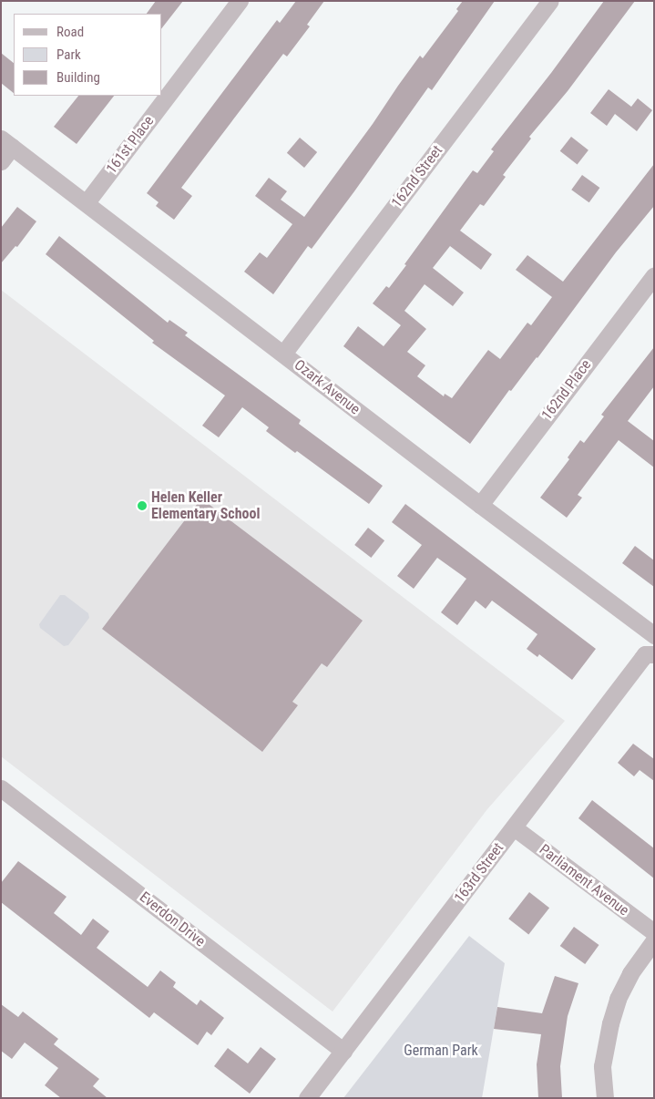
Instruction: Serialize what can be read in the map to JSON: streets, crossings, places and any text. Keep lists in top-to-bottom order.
{
  "streets": {
    "street": [
      "161st Place",
      "162nd Street",
      "Ozark Avenue",
      "162nd Place",
      "163rd Street",
      "Parliament Avenue",
      "Everdon Drive"
    ]
  },
  "crossings": [
    ["161st Place", "Ozark Avenue"],
    ["162nd Street", "Ozark Avenue"],
    ["Ozark Avenue", "162nd Place"],
    ["163rd Street", "Parliament Avenue"],
    ["163rd Street", "Everdon Drive"]
  ],
  "parks": ["German Park"],
  "places": ["Helen Keller Elementary School"],
  "legend": ["Road", "Park", "Building"]
}
